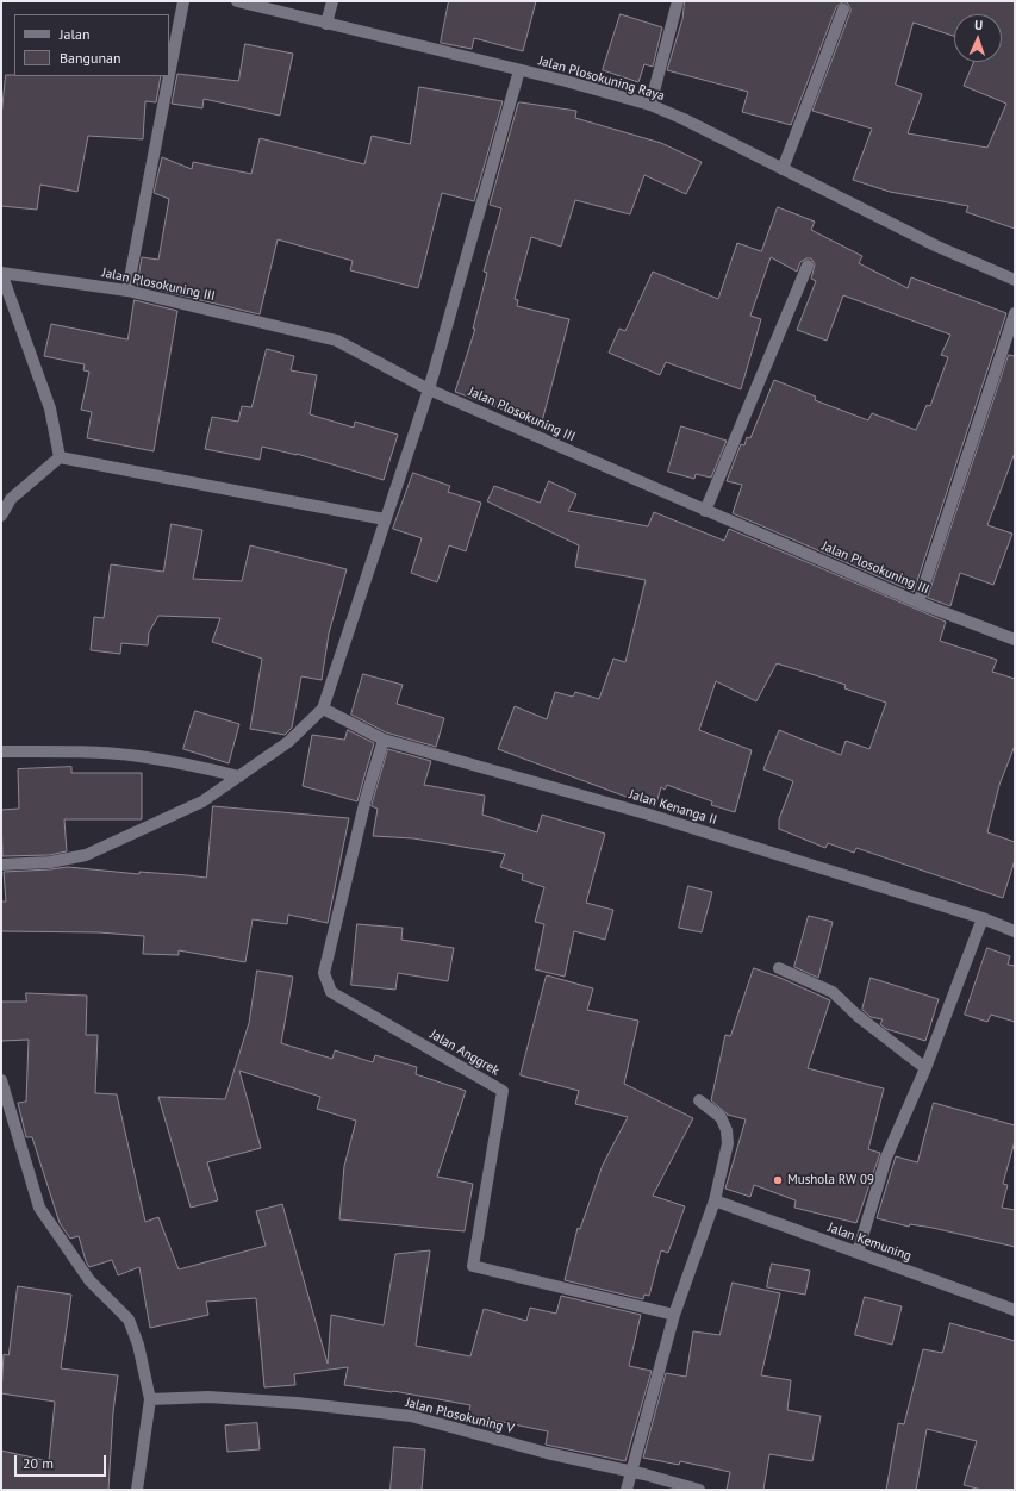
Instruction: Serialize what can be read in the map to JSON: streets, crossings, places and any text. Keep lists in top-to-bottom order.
{
  "streets": {
    "street": [
      "Jalan Plosokuning Raya",
      "Jalan Plosokuning III",
      "Jalan Kenanga II",
      "Jalan Anggrek",
      "Jalan Kemuning",
      "Jalan Plosokuning V"
    ]
  },
  "crossings": [
    ["Jalan Kenanga II", "Jalan Anggrek"]
  ],
  "places": ["Mushola RW 09"],
  "legend": ["Jalan", "Bangunan"],
  "scale_bar": "20 m",
  "north": "top"
}
